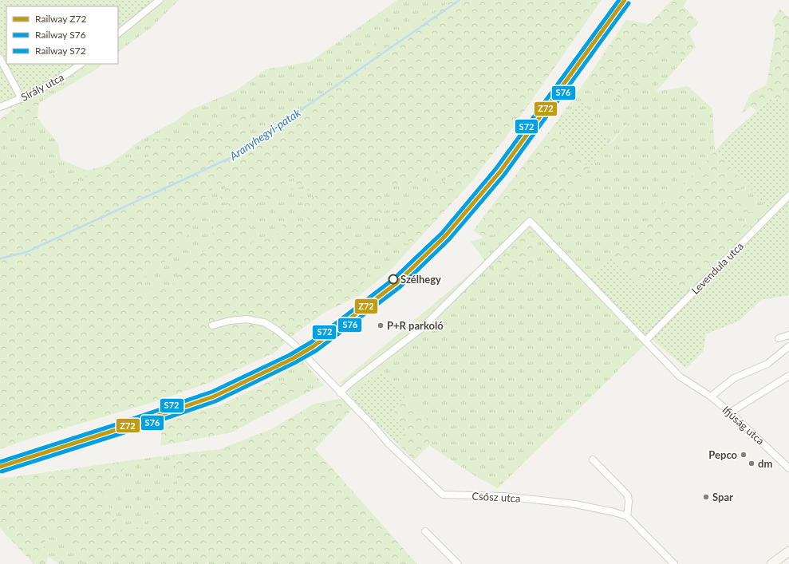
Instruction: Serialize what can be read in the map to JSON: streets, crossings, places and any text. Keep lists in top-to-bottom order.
{
  "streets": {
    "street": [
      "Sirály utca",
      "Levendula utca",
      "Ifjúság utca",
      "Csősz utca"
    ]
  },
  "crossings": [
    ["Levendula utca", "Ifjúság utca"],
    ["Ifjúság utca", "Csősz utca"]
  ],
  "water": ["Aranyhegyi-patak"],
  "places": [
    "Szélhegy",
    "P+R parkoló",
    "Pepco",
    "dm",
    "Spar"
  ],
  "lines": ["rail line Z72", "rail line S72", "rail line S76"],
  "legend": ["Railway Z72", "Railway S76", "Railway S72"]
}
